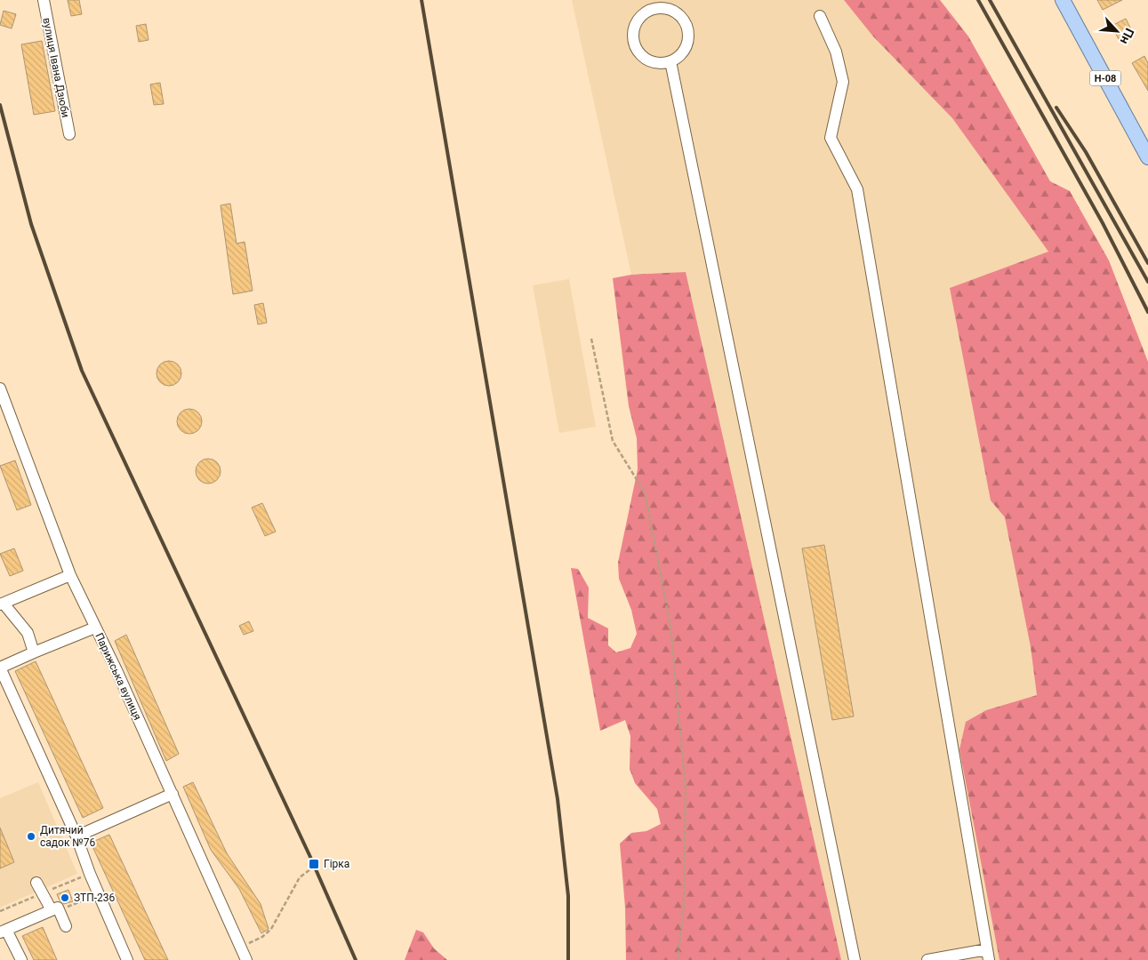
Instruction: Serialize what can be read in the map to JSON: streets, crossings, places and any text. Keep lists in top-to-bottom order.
{
  "streets": {
    "main road": ["Н-08"],
    "street": ["вулиця Івана Дзюби", "Парижська вулиця"]
  },
  "places": {
    "other": ["Дитячий садок №76", "ЗТП-236"],
    "transit": ["Гірка"]
  },
  "north": "bottom right"
}
